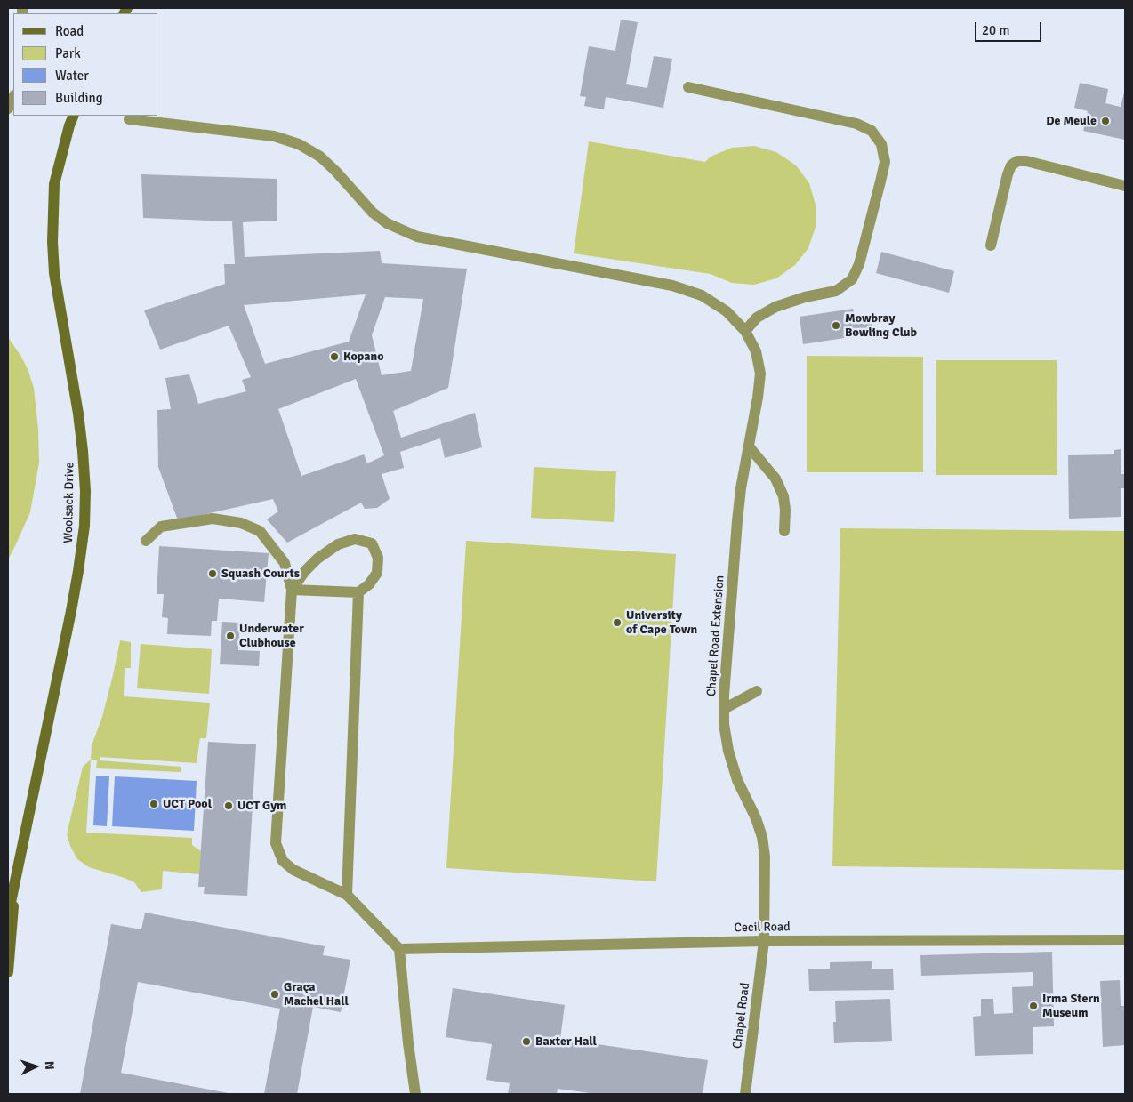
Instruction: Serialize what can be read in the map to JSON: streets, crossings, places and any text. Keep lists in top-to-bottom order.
{
  "streets": {
    "main road": ["Woolsack Drive"],
    "street": ["Chapel Road Extension", "Cecil Road", "Chapel Road"]
  },
  "crossings": [
    ["Chapel Road Extension", "Cecil Road"],
    ["Chapel Road Extension", "Chapel Road"],
    ["Cecil Road", "Chapel Road"]
  ],
  "places": [
    "De Meule",
    "Mowbray Bowling Club",
    "Kopano",
    "Squash Courts",
    "University of Cape Town",
    "Underwater Clubhouse",
    "UCT Pool",
    "UCT Gym",
    "Graça Machel Hall",
    "Irma Stern Museum",
    "Baxter Hall"
  ],
  "legend": [
    "Road",
    "Park",
    "Water",
    "Building"
  ],
  "scale_bar": "20 m",
  "north": "right"
}
